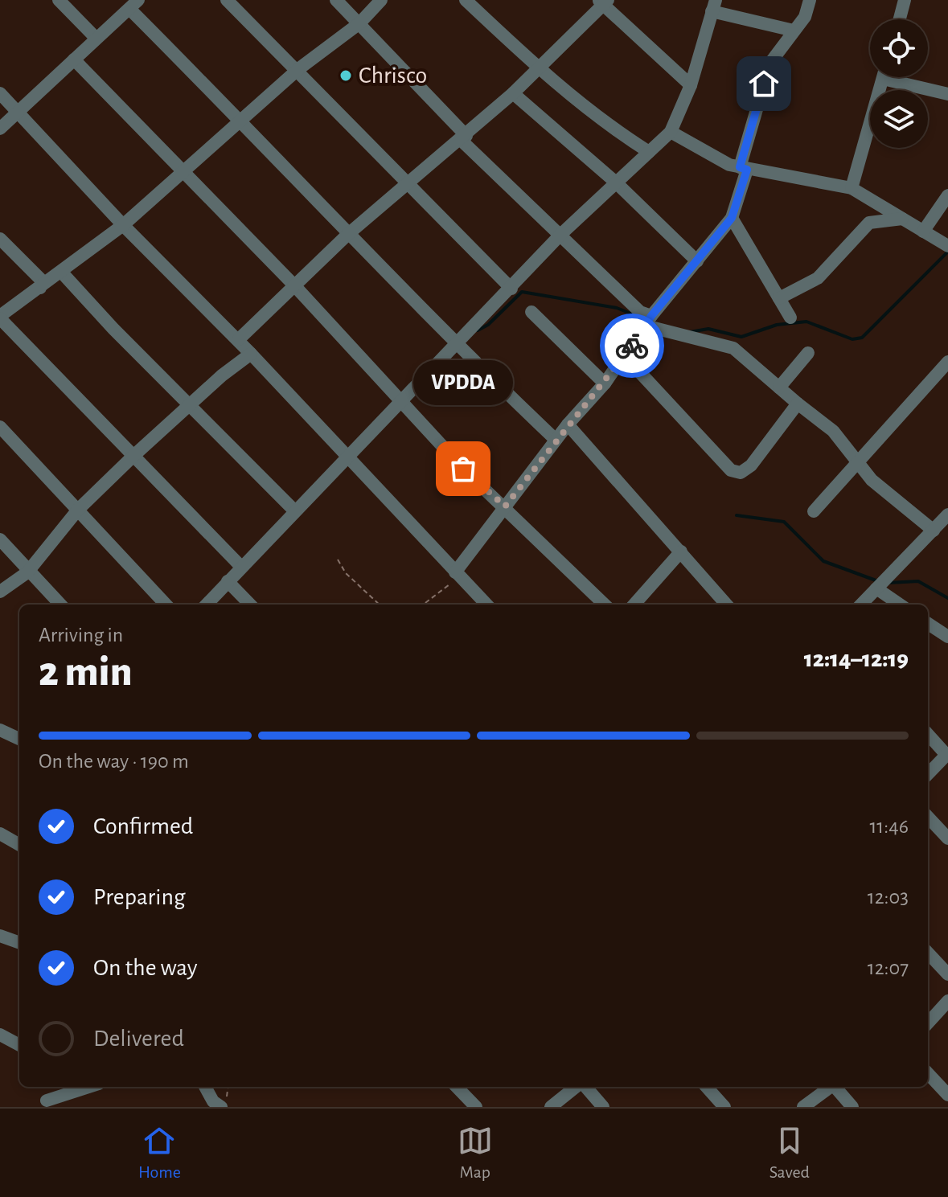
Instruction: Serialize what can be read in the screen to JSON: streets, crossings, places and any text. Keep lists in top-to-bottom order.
{
  "places": ["Chrisco", "VPDDA"],
  "page": {
    "bubble": "VPDDA",
    "heading": ["2 min", "Arriving in", "12:14–12:19"],
    "bar": "On the way · 190 m",
    "list": [
      ["Confirmed", "11:46"],
      ["Preparing", "12:03"],
      ["On the way", "12:07"],
      "Delivered"
    ],
    "tabs": ["Home", "Map", "Saved"]
  }
}
